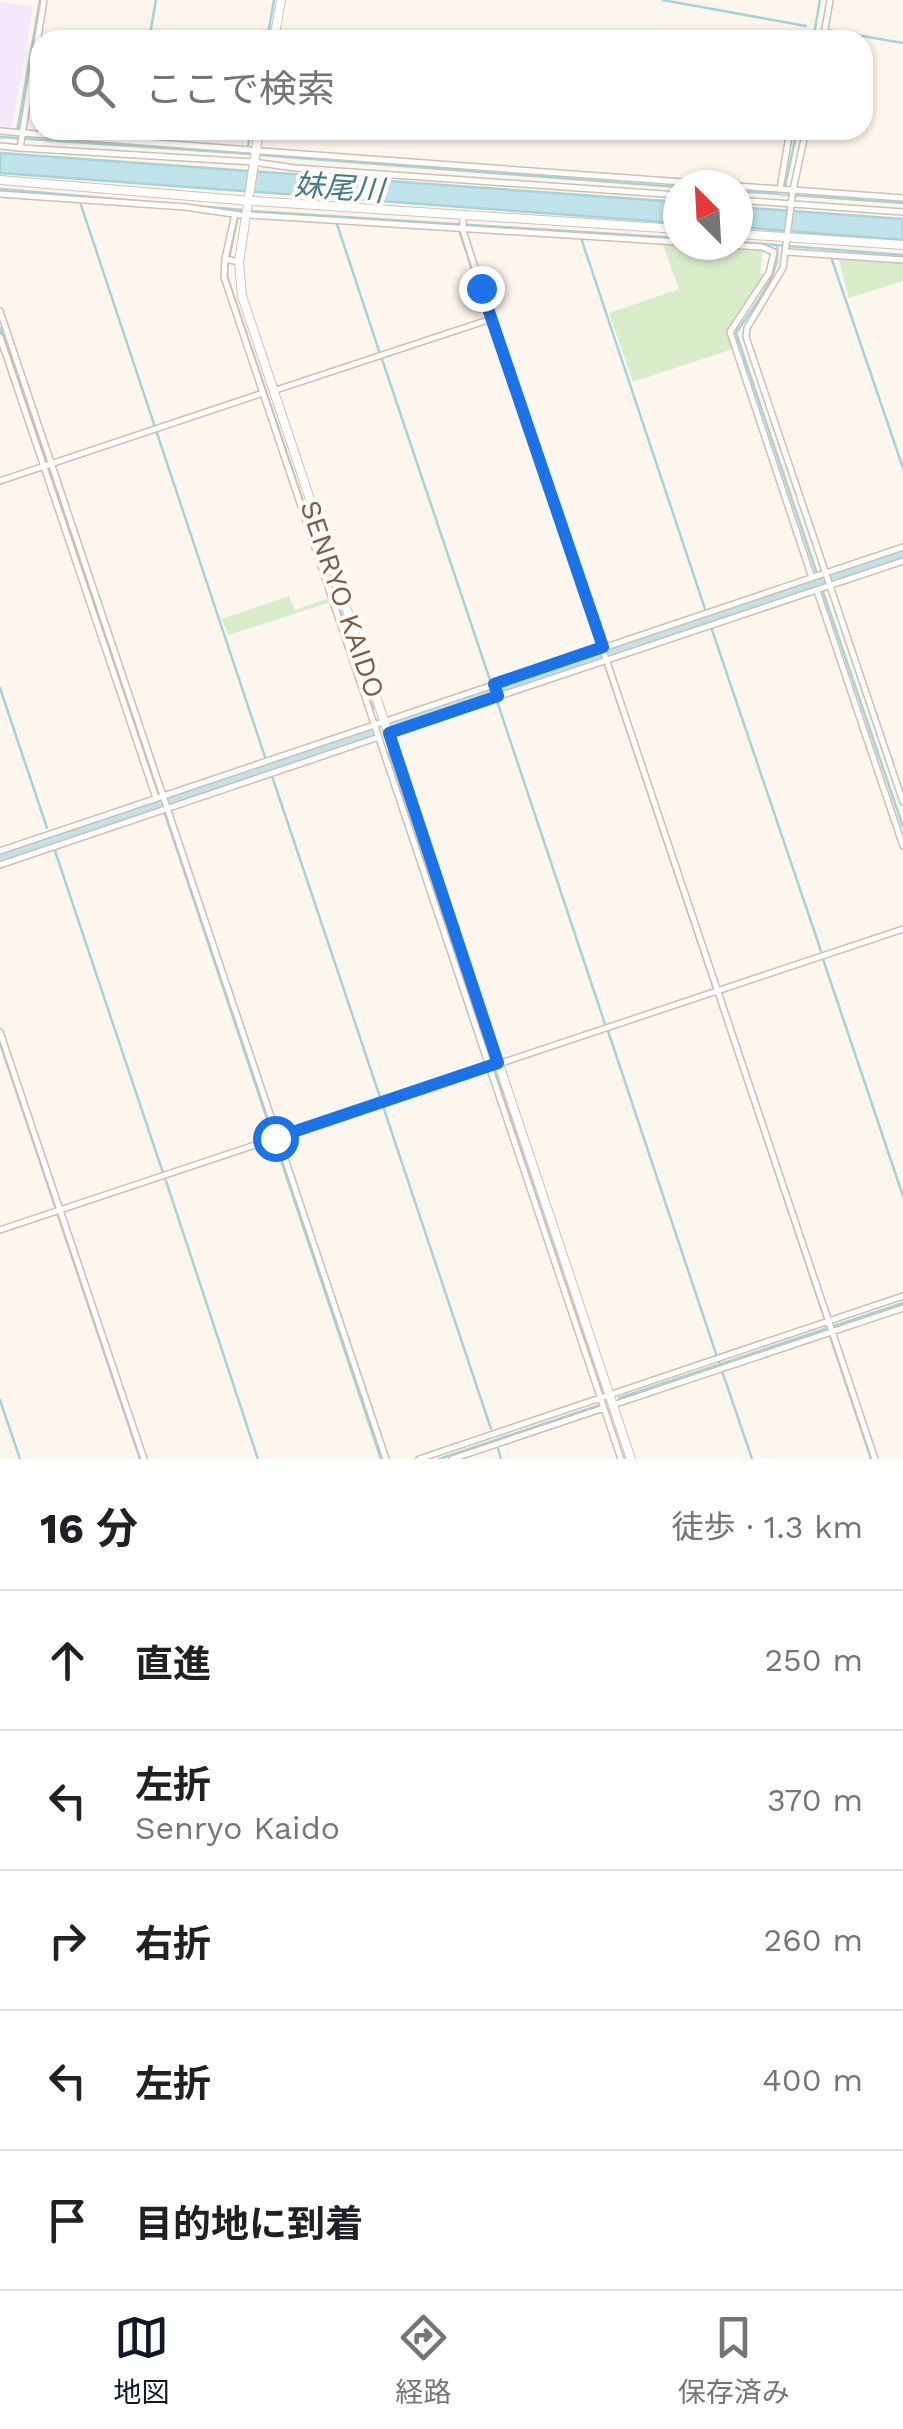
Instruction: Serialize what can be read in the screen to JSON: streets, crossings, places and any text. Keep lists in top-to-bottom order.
{
  "streets": {
    "street": ["SENRYO KAIDO"]
  },
  "water": ["妹尾川"],
  "north": "top left",
  "page": {
    "search": "ここで検索",
    "heading": ["16 分", "徒歩 · 1.3 km"],
    "list": [
      ["直進", "250 m"],
      ["左折", "Senryo Kaido", "370 m"],
      ["右折", "260 m"],
      ["左折", "400 m"],
      "目的地に到着"
    ],
    "nav": ["地図", "経路", "保存済み"]
  }
}
